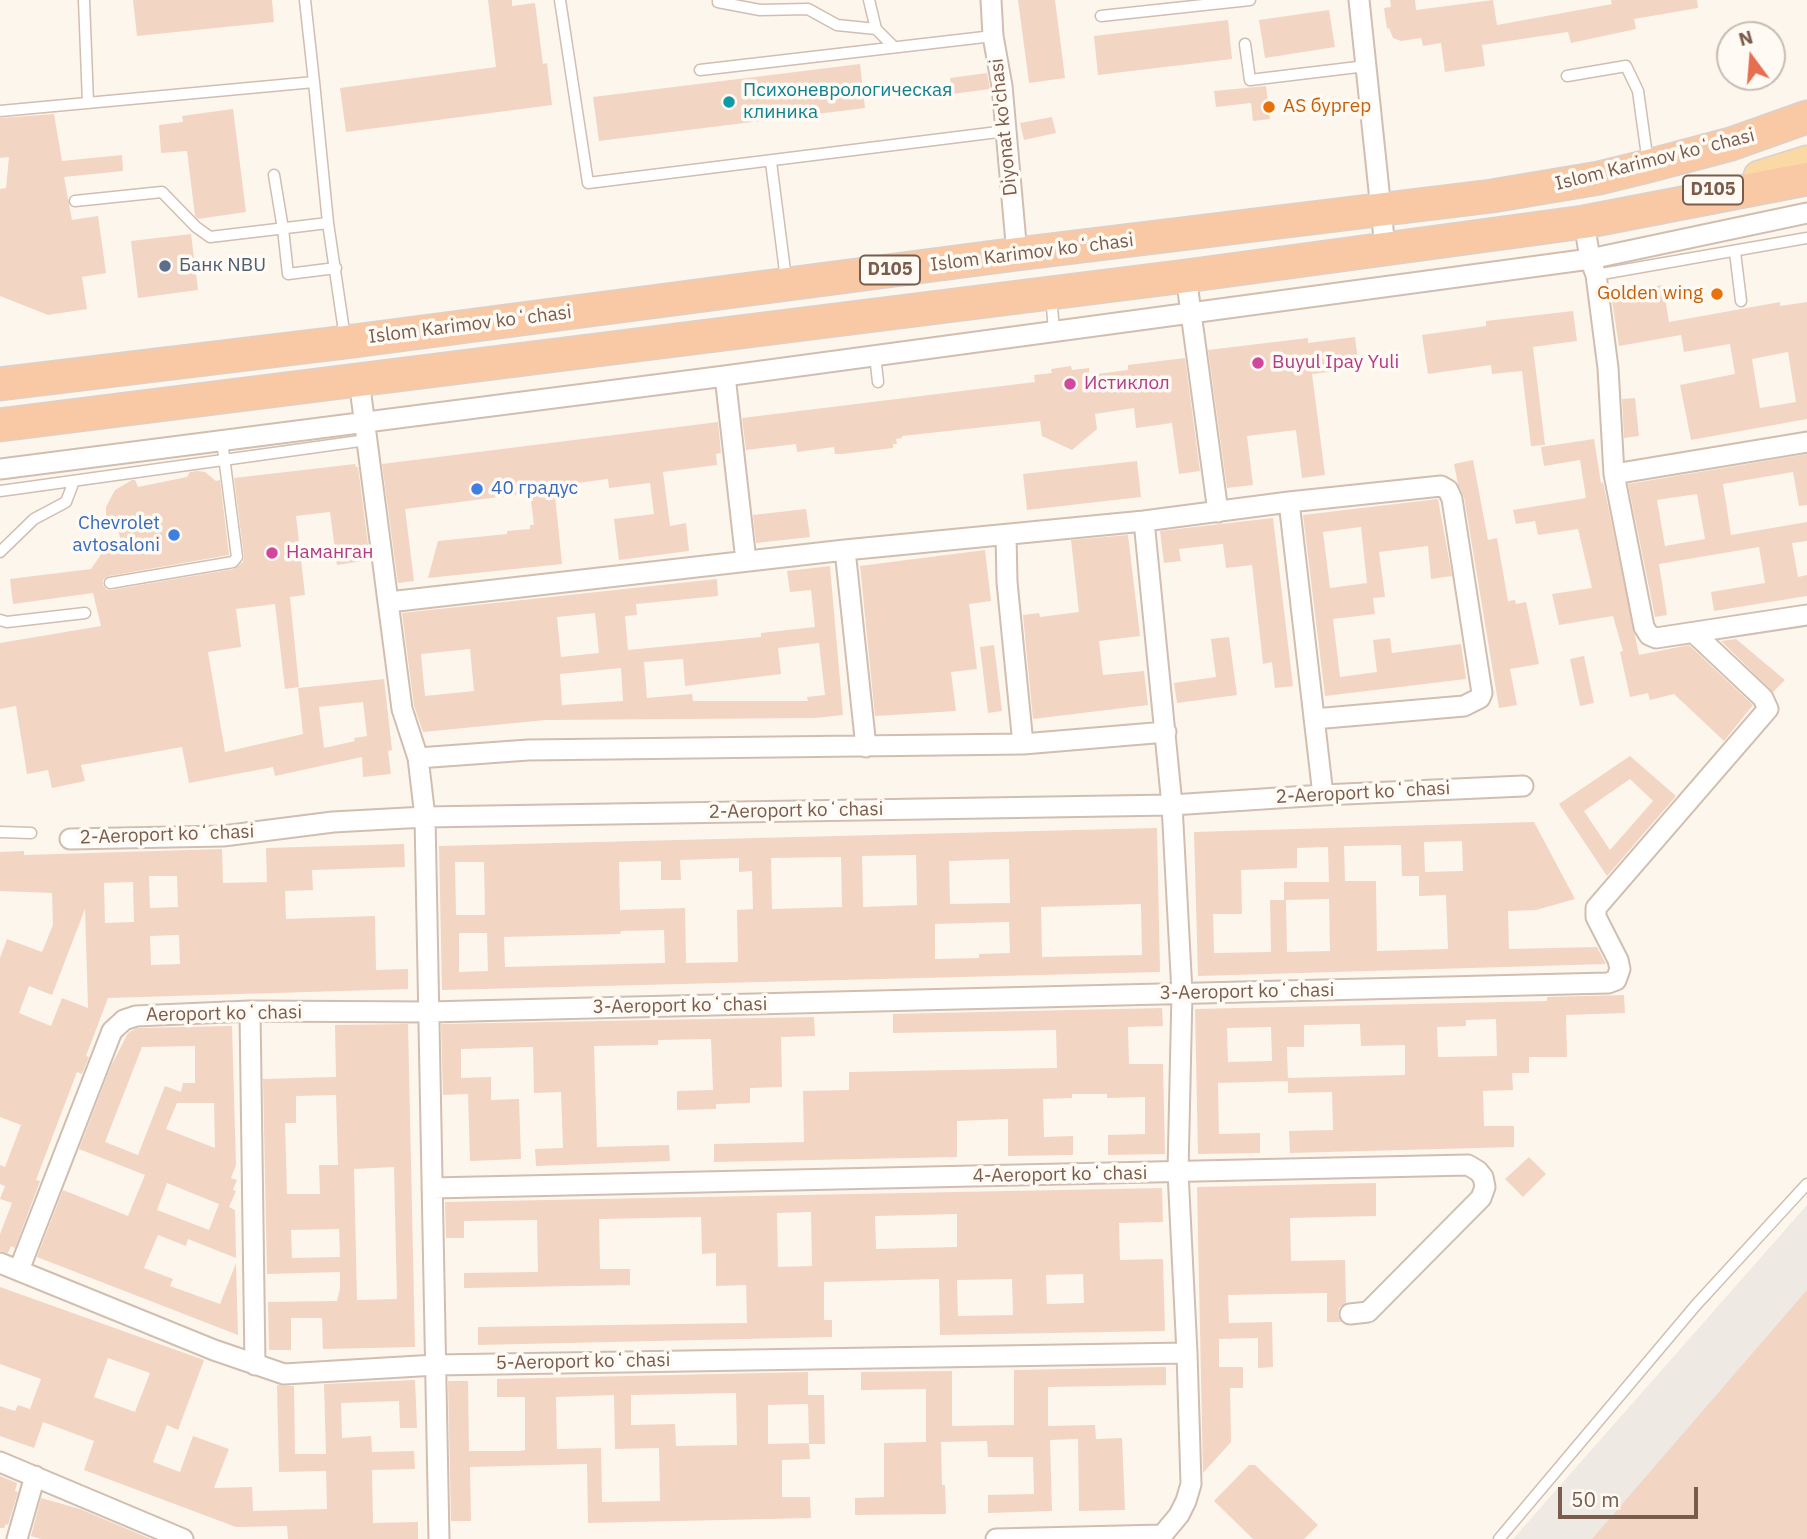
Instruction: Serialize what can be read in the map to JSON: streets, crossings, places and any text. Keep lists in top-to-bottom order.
{
  "streets": {
    "highway": ["Islom Karimov koʻchasi", "D105"],
    "street": [
      "Diyonat ko'chasi",
      "2-Aeroport koʻchasi",
      "3-Aeroport koʻchasi",
      "Aeroport koʻchasi",
      "4-Aeroport koʻchasi",
      "5-Aeroport koʻchasi"
    ]
  },
  "crossings": [
    ["Diyonat ko'chasi", "Islom Karimov koʻchasi"],
    ["3-Aeroport koʻchasi", "Aeroport koʻchasi"],
    ["Aeroport koʻchasi", "5-Aeroport koʻchasi"]
  ],
  "places": [
    "Психоневрологическая клиника",
    "AS бургер",
    "Банк NBU",
    "Golden wing",
    "Buyul Ipay Yuli",
    "Истиклол",
    "40 градус",
    "Chevrolet avtosaloni",
    "Наманган"
  ],
  "scale_bar": "50 m",
  "north": "top"
}
